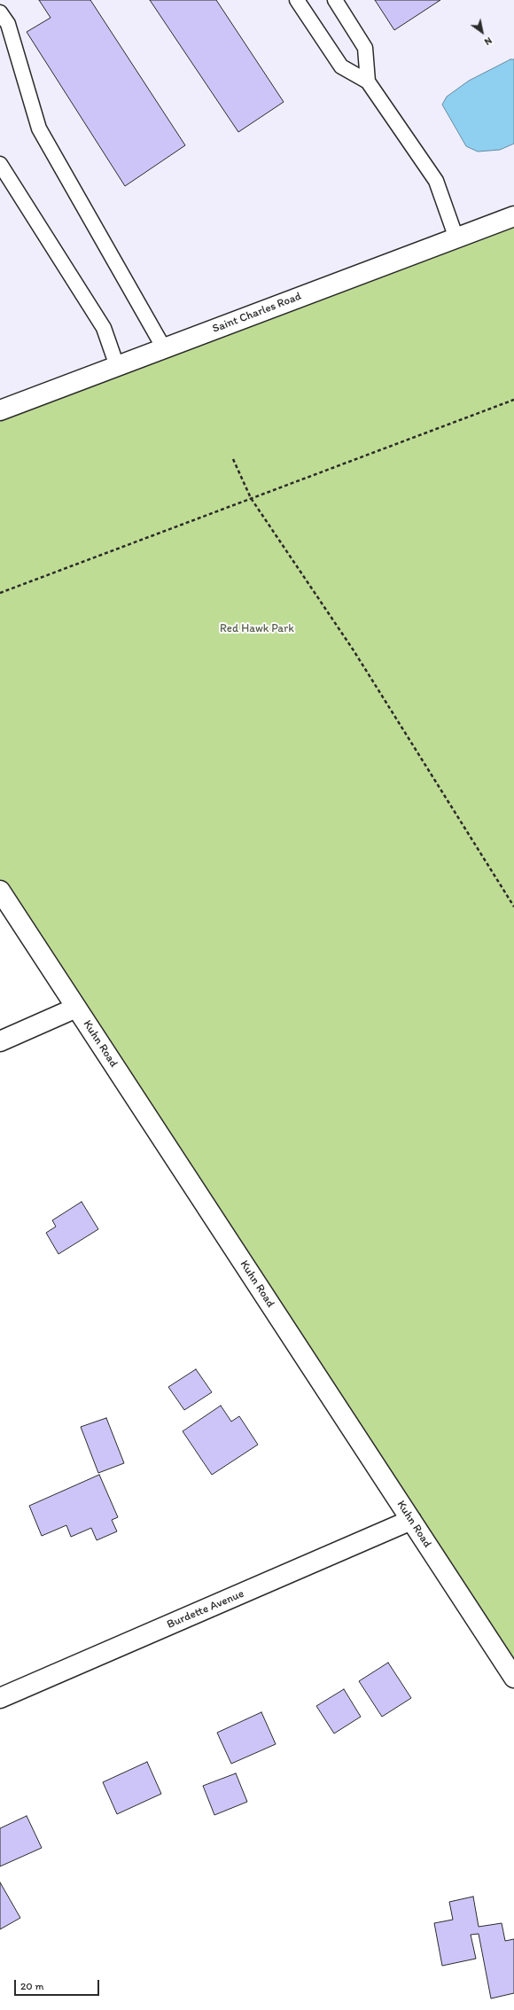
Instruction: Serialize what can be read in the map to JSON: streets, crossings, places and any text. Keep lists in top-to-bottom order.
{
  "streets": {
    "street": ["Saint Charles Road", "Kuhn Road", "Burdette Avenue"]
  },
  "crossings": [
    ["Kuhn Road", "Burdette Avenue"]
  ],
  "parks": ["Red Hawk Park"],
  "scale_bar": "20 m",
  "north": "bottom right"
}
